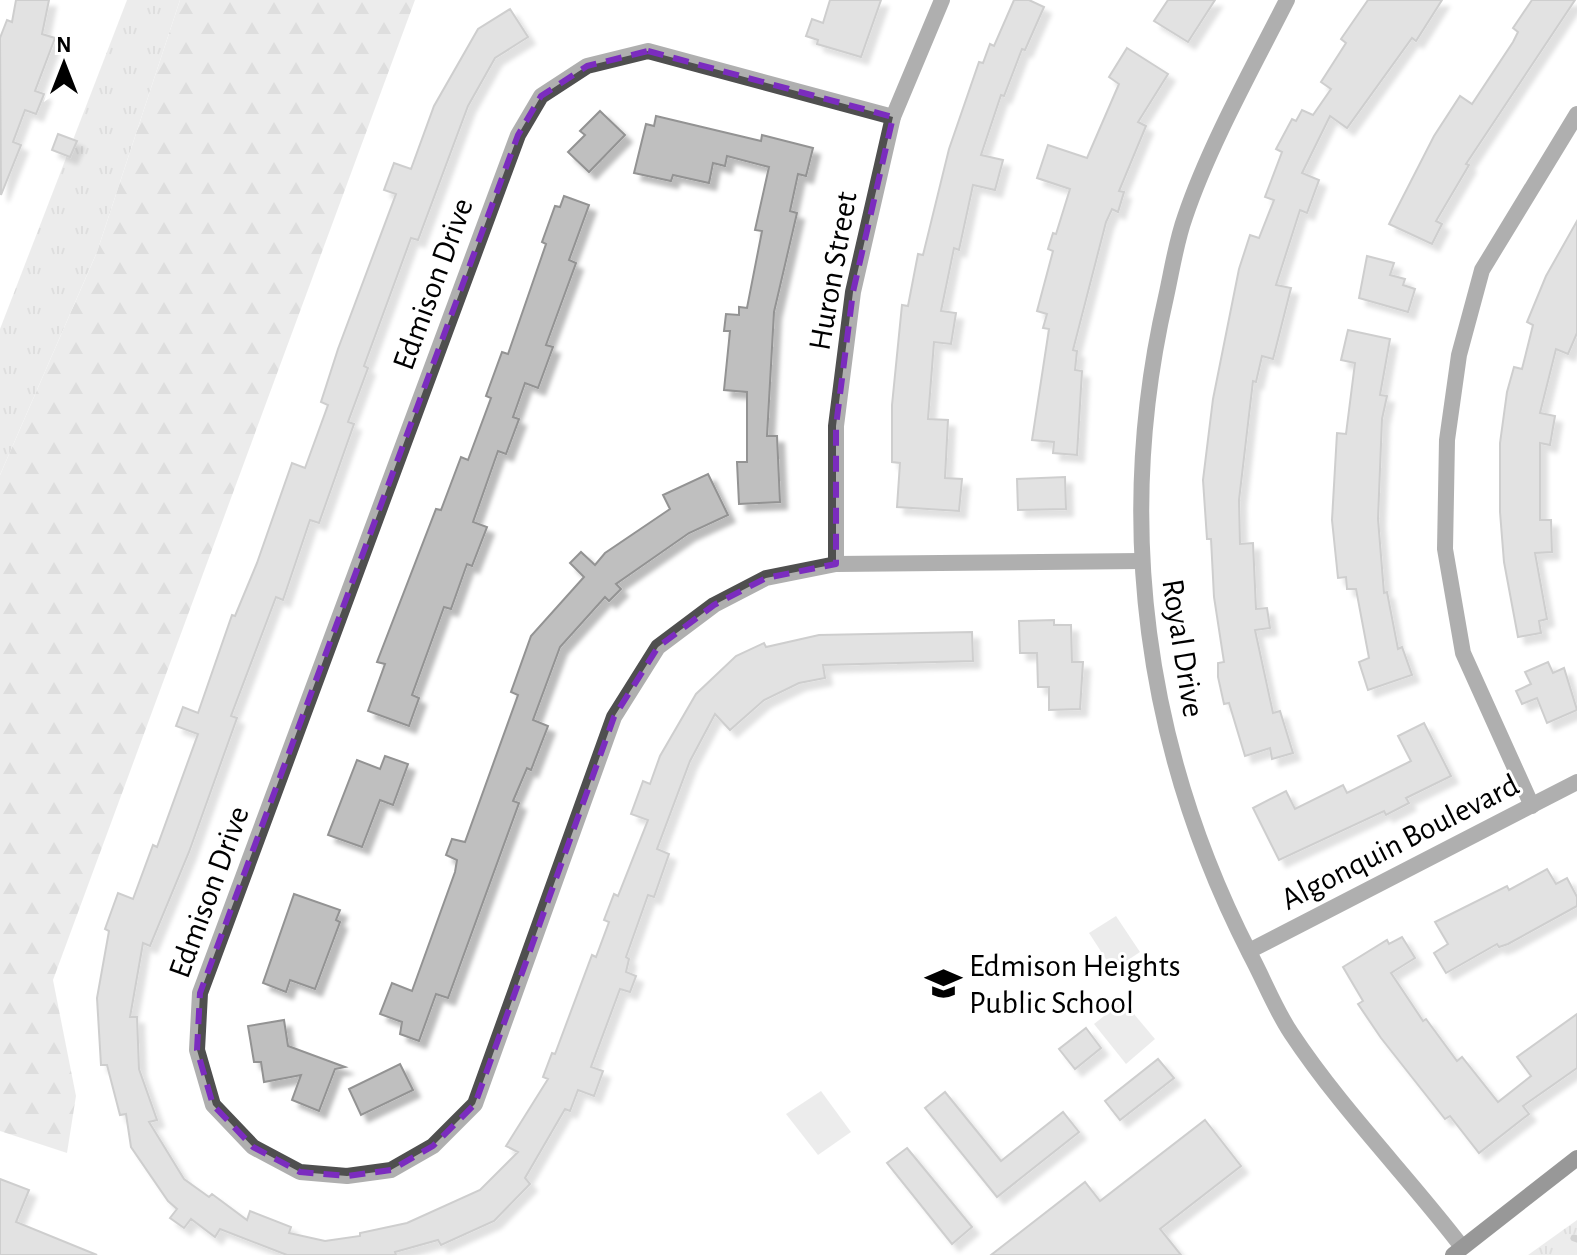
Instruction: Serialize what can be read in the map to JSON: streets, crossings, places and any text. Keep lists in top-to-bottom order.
{
  "streets": {
    "street": [
      "Huron Street",
      "Edmison Drive",
      "Royal Drive",
      "Algonquin Boulevard"
    ]
  },
  "crossings": [
    ["Huron Street", "Edmison Drive"],
    ["Edmison Drive", "Royal Drive"],
    ["Royal Drive", "Algonquin Boulevard"]
  ],
  "places": {
    "school or university": ["Edmison Heights Public School"]
  },
  "north": "top"
}
